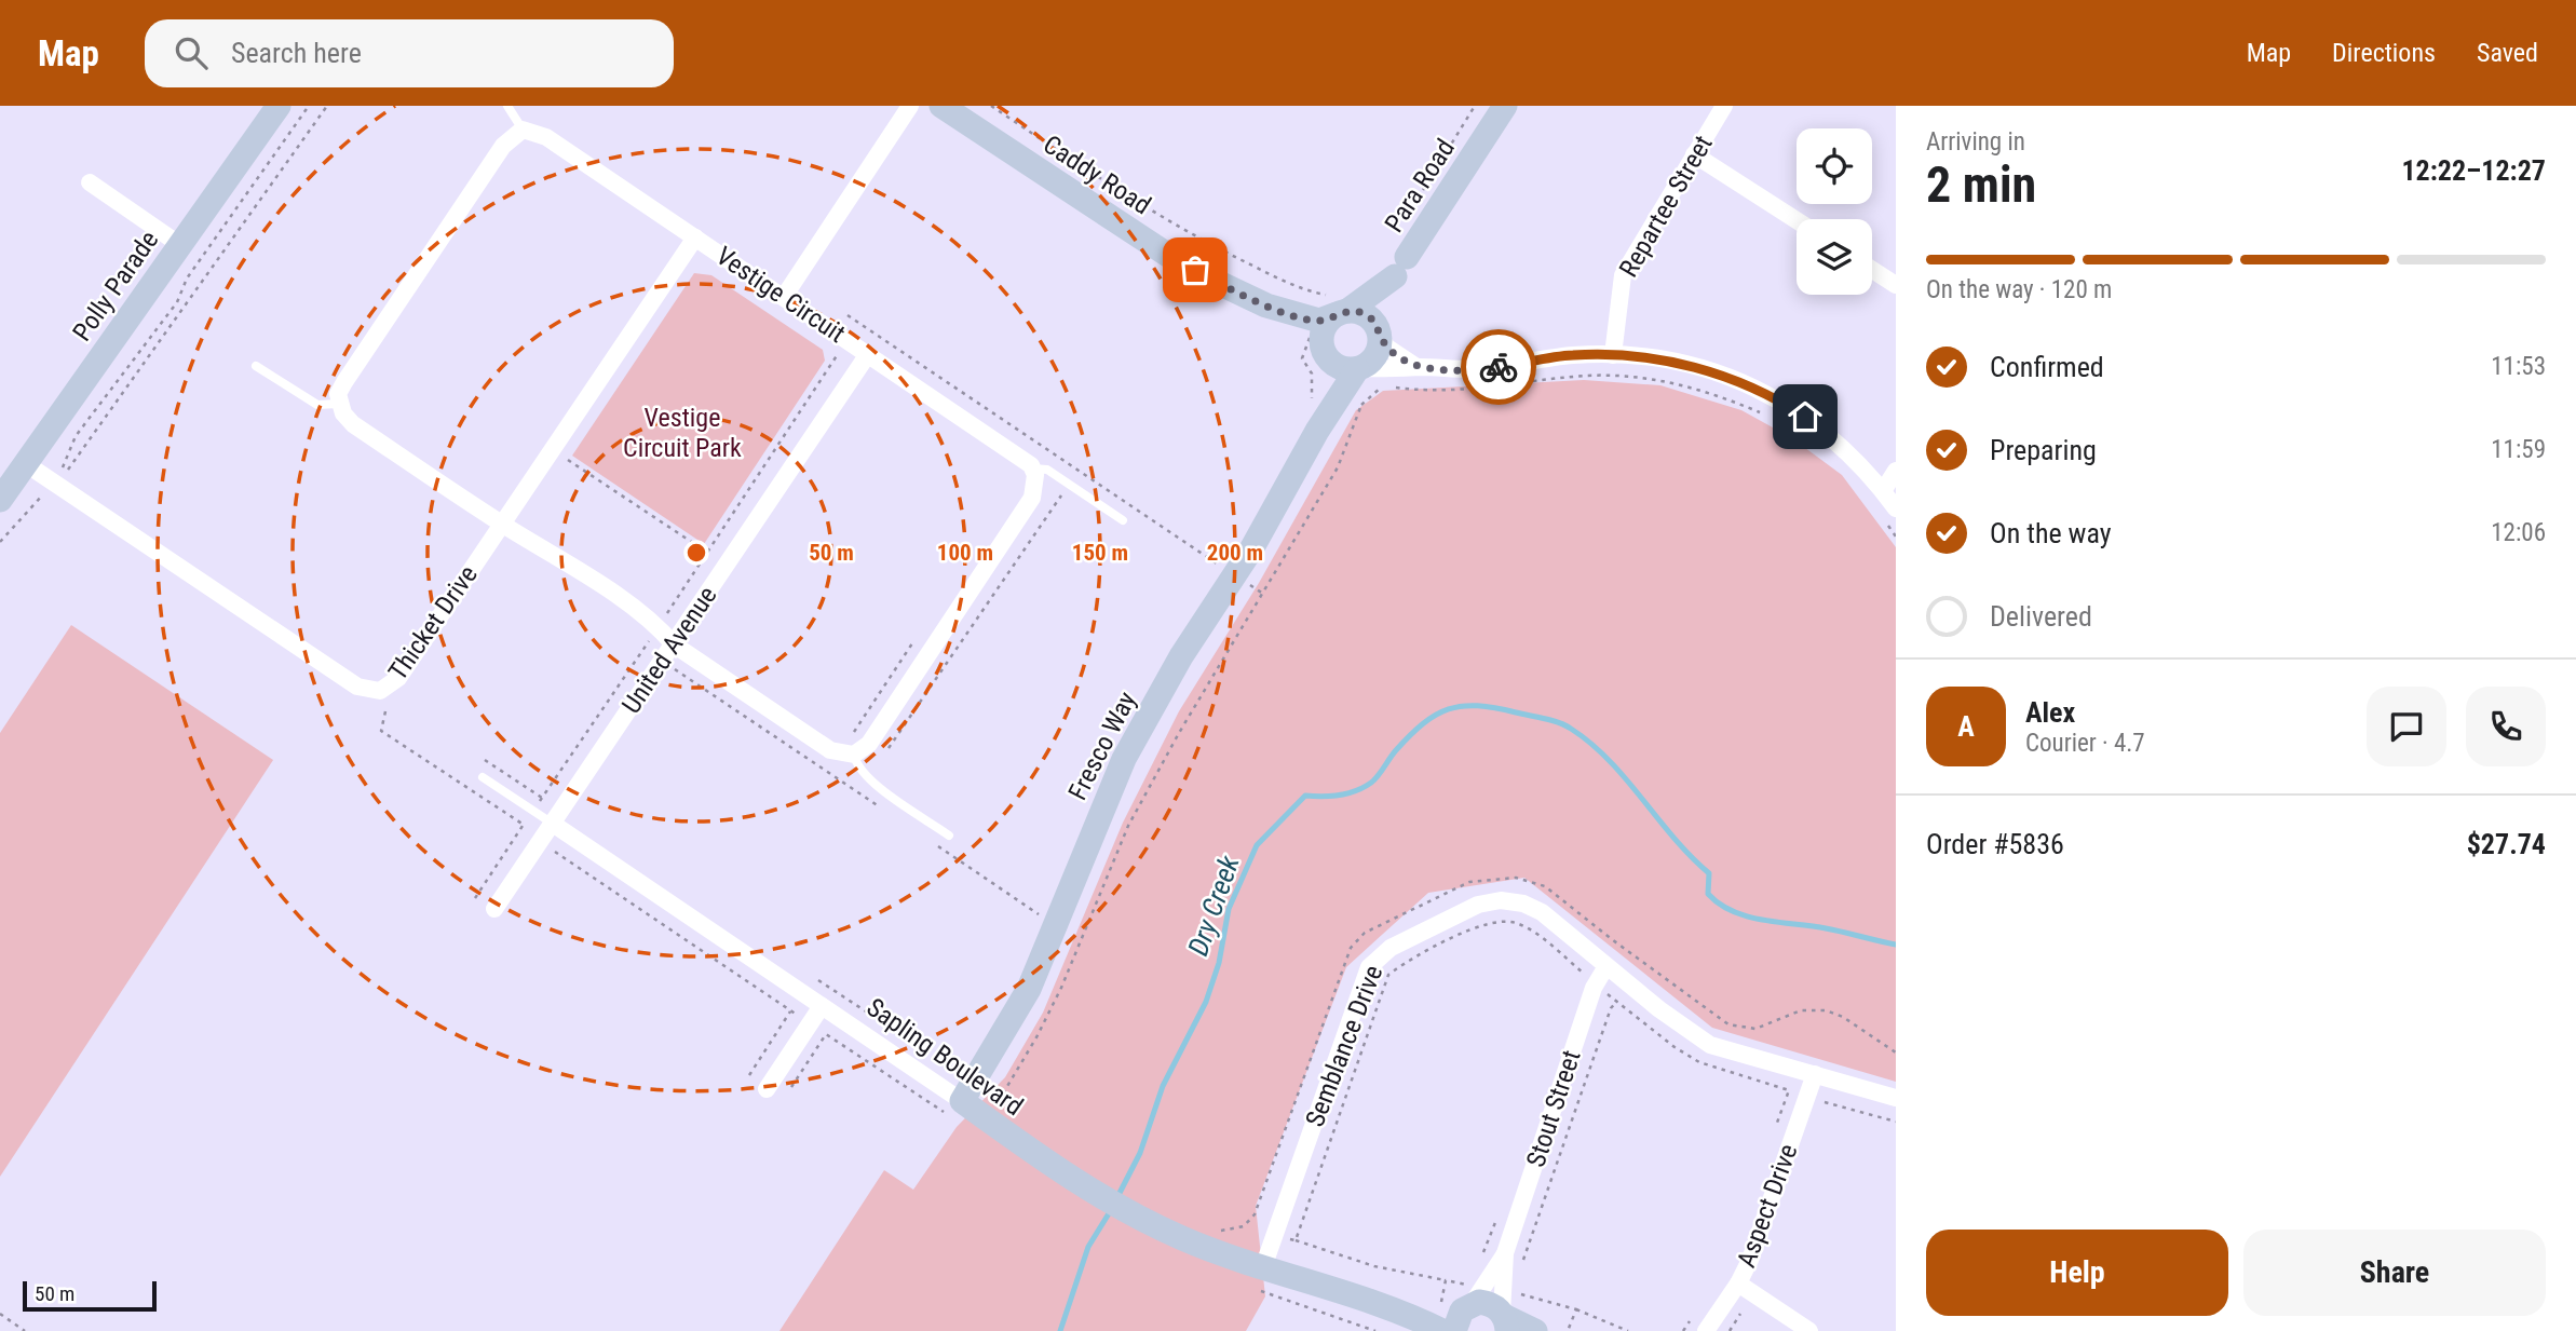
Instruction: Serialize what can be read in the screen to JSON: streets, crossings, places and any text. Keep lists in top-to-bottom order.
{
  "streets": {
    "street": [
      "Caddy Road",
      "Para Road",
      "Repartee Street",
      "Polly Parade",
      "Vestige Circuit",
      "Thicket Drive",
      "United Avenue",
      "Fresco Way",
      "Semblance Drive",
      "Sapling Boulevard",
      "Stout Street",
      "Aspect Drive"
    ]
  },
  "crossings": [
    ["Caddy Road", "Fresco Way"],
    ["Polly Parade", "Thicket Drive"],
    ["Vestige Circuit", "Thicket Drive"],
    ["Vestige Circuit", "United Avenue"],
    ["United Avenue", "Sapling Boulevard"],
    ["Fresco Way", "Sapling Boulevard"],
    ["Semblance Drive", "Sapling Boulevard"],
    ["Semblance Drive", "Stout Street"],
    ["Semblance Drive", "Aspect Drive"],
    ["Sapling Boulevard", "Stout Street"]
  ],
  "water": ["Dry Creek"],
  "parks": ["Vestige Circuit Park"],
  "scale_bar": "50 m",
  "page": {
    "header": "Map",
    "search": "Search here",
    "nav": ["Map", "Directions", "Saved"],
    "heading": ["2 min", "Arriving in", "12:22–12:27"],
    "panel": [
      "Alex",
      "Courier · 4.7",
      "Order #5836",
      "$27.74"
    ],
    "bar": "On the way · 120 m",
    "list": [
      ["Confirmed", "11:53"],
      ["Preparing", "11:59"],
      ["On the way", "12:06"],
      "Delivered"
    ],
    "round": "A",
    "buttons": ["Help", "Share"],
    "scale": "50 m"
  },
  "rings": [
    "50 m",
    "100 m",
    "150 m",
    "200 m"
  ]
}
